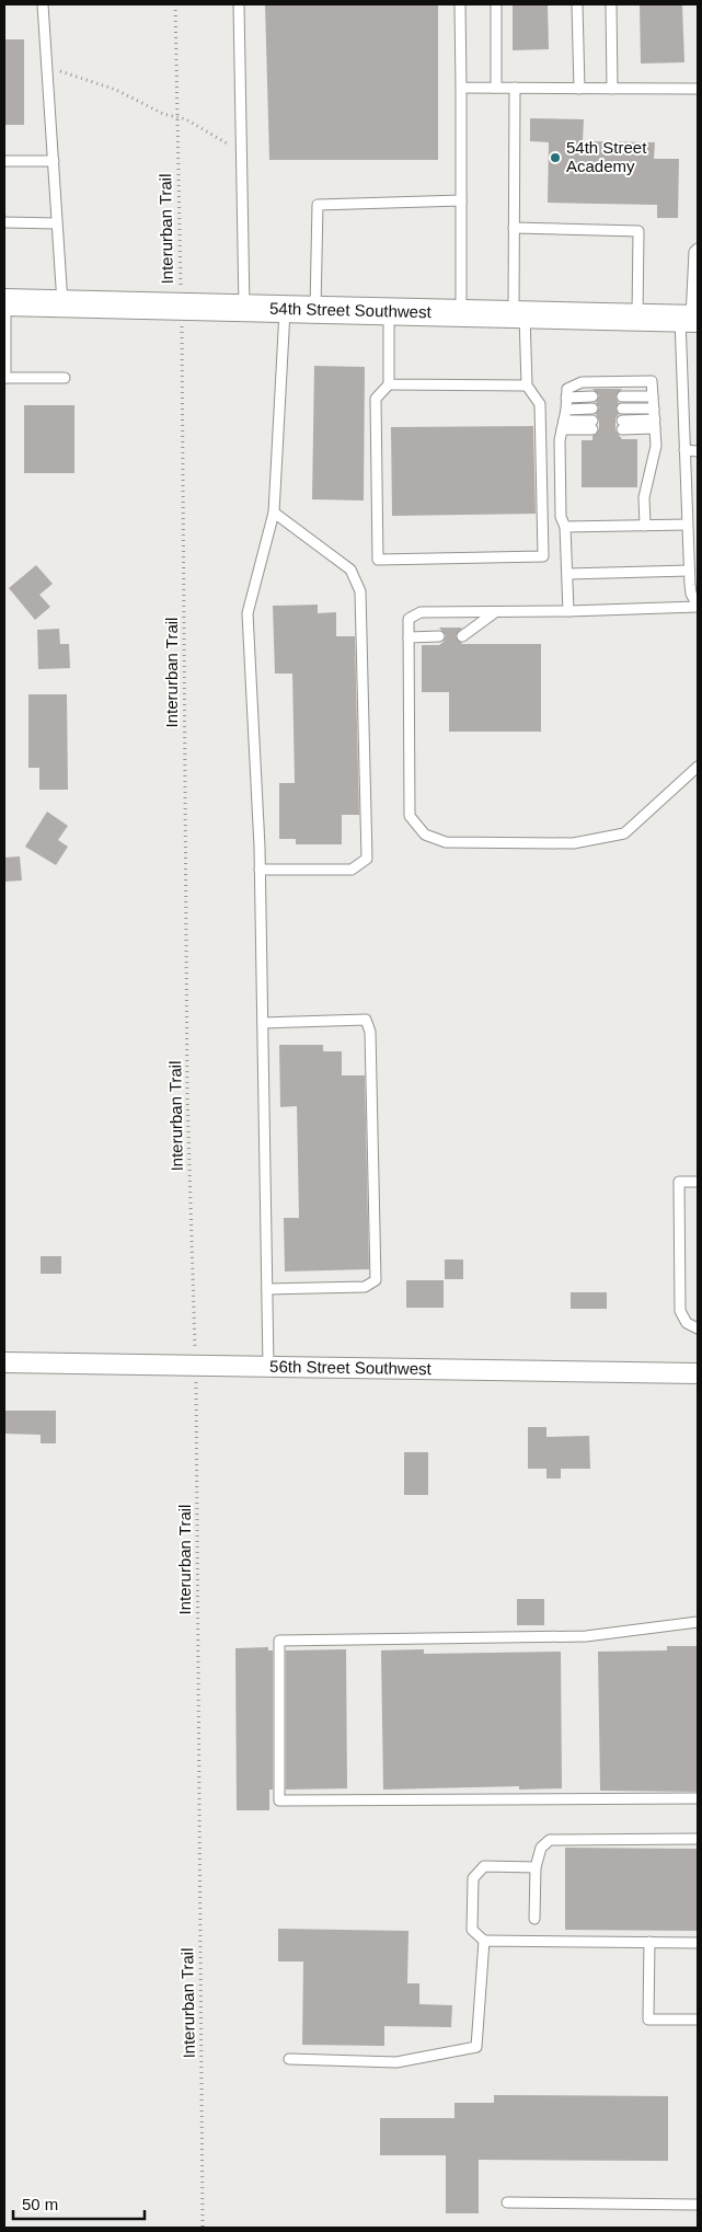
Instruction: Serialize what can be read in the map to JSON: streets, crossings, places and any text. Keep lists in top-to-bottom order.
{
  "streets": {
    "main road": ["54th Street Southwest"],
    "street": ["56th Street Southwest"],
    "path": ["Interurban Trail"]
  },
  "crossings": [
    ["Interurban Trail", "54th Street Southwest"],
    ["Interurban Trail", "56th Street Southwest"]
  ],
  "places": ["54th Street Academy"],
  "scale_bar": "50 m"
}
